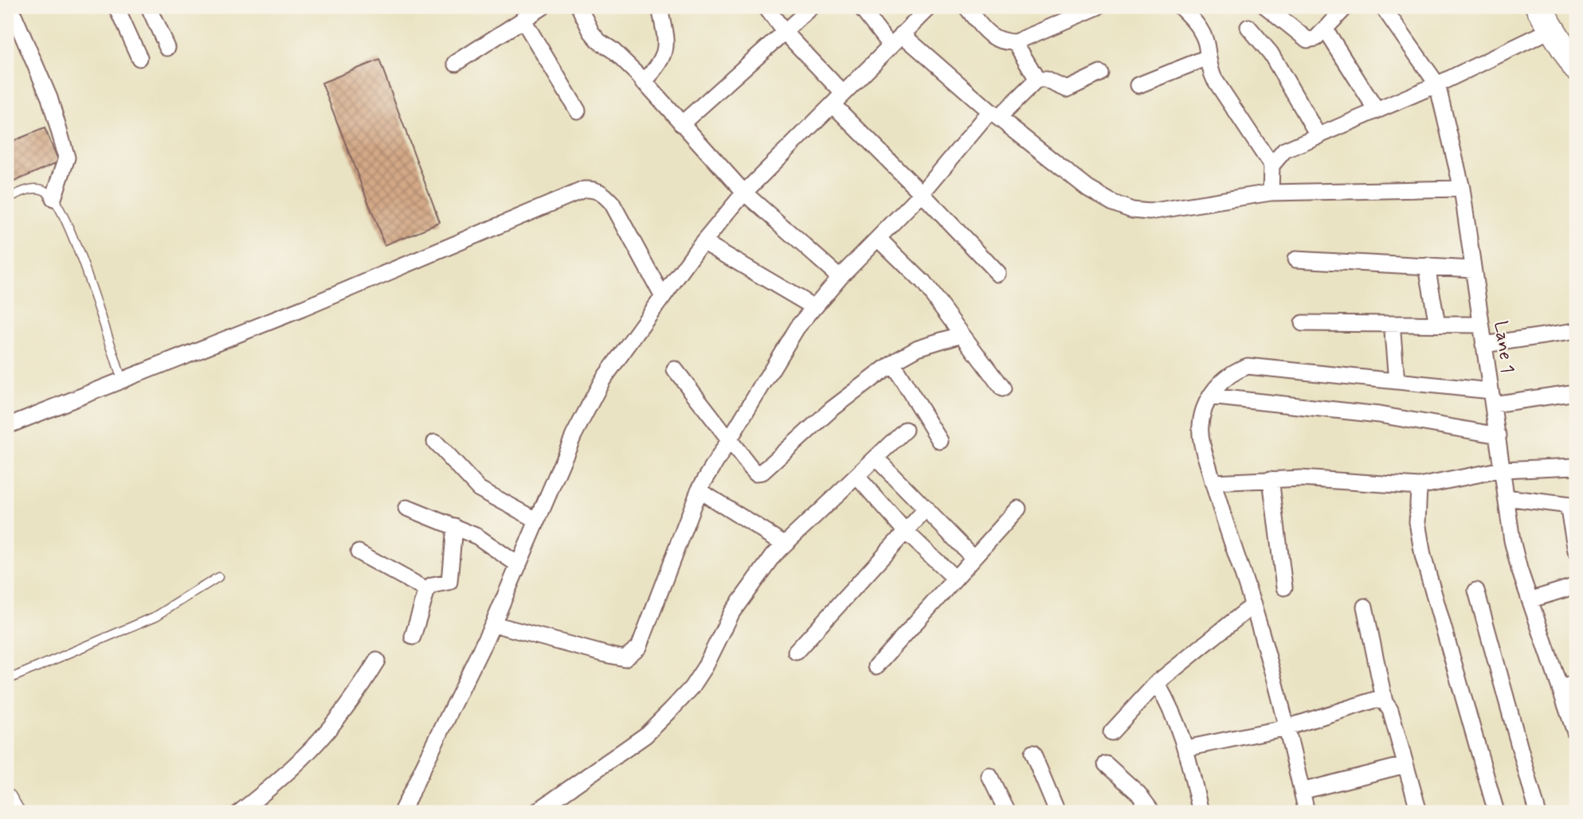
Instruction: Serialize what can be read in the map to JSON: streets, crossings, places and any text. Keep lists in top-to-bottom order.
{
  "streets": {
    "street": ["Lane 1"]
  }
}
